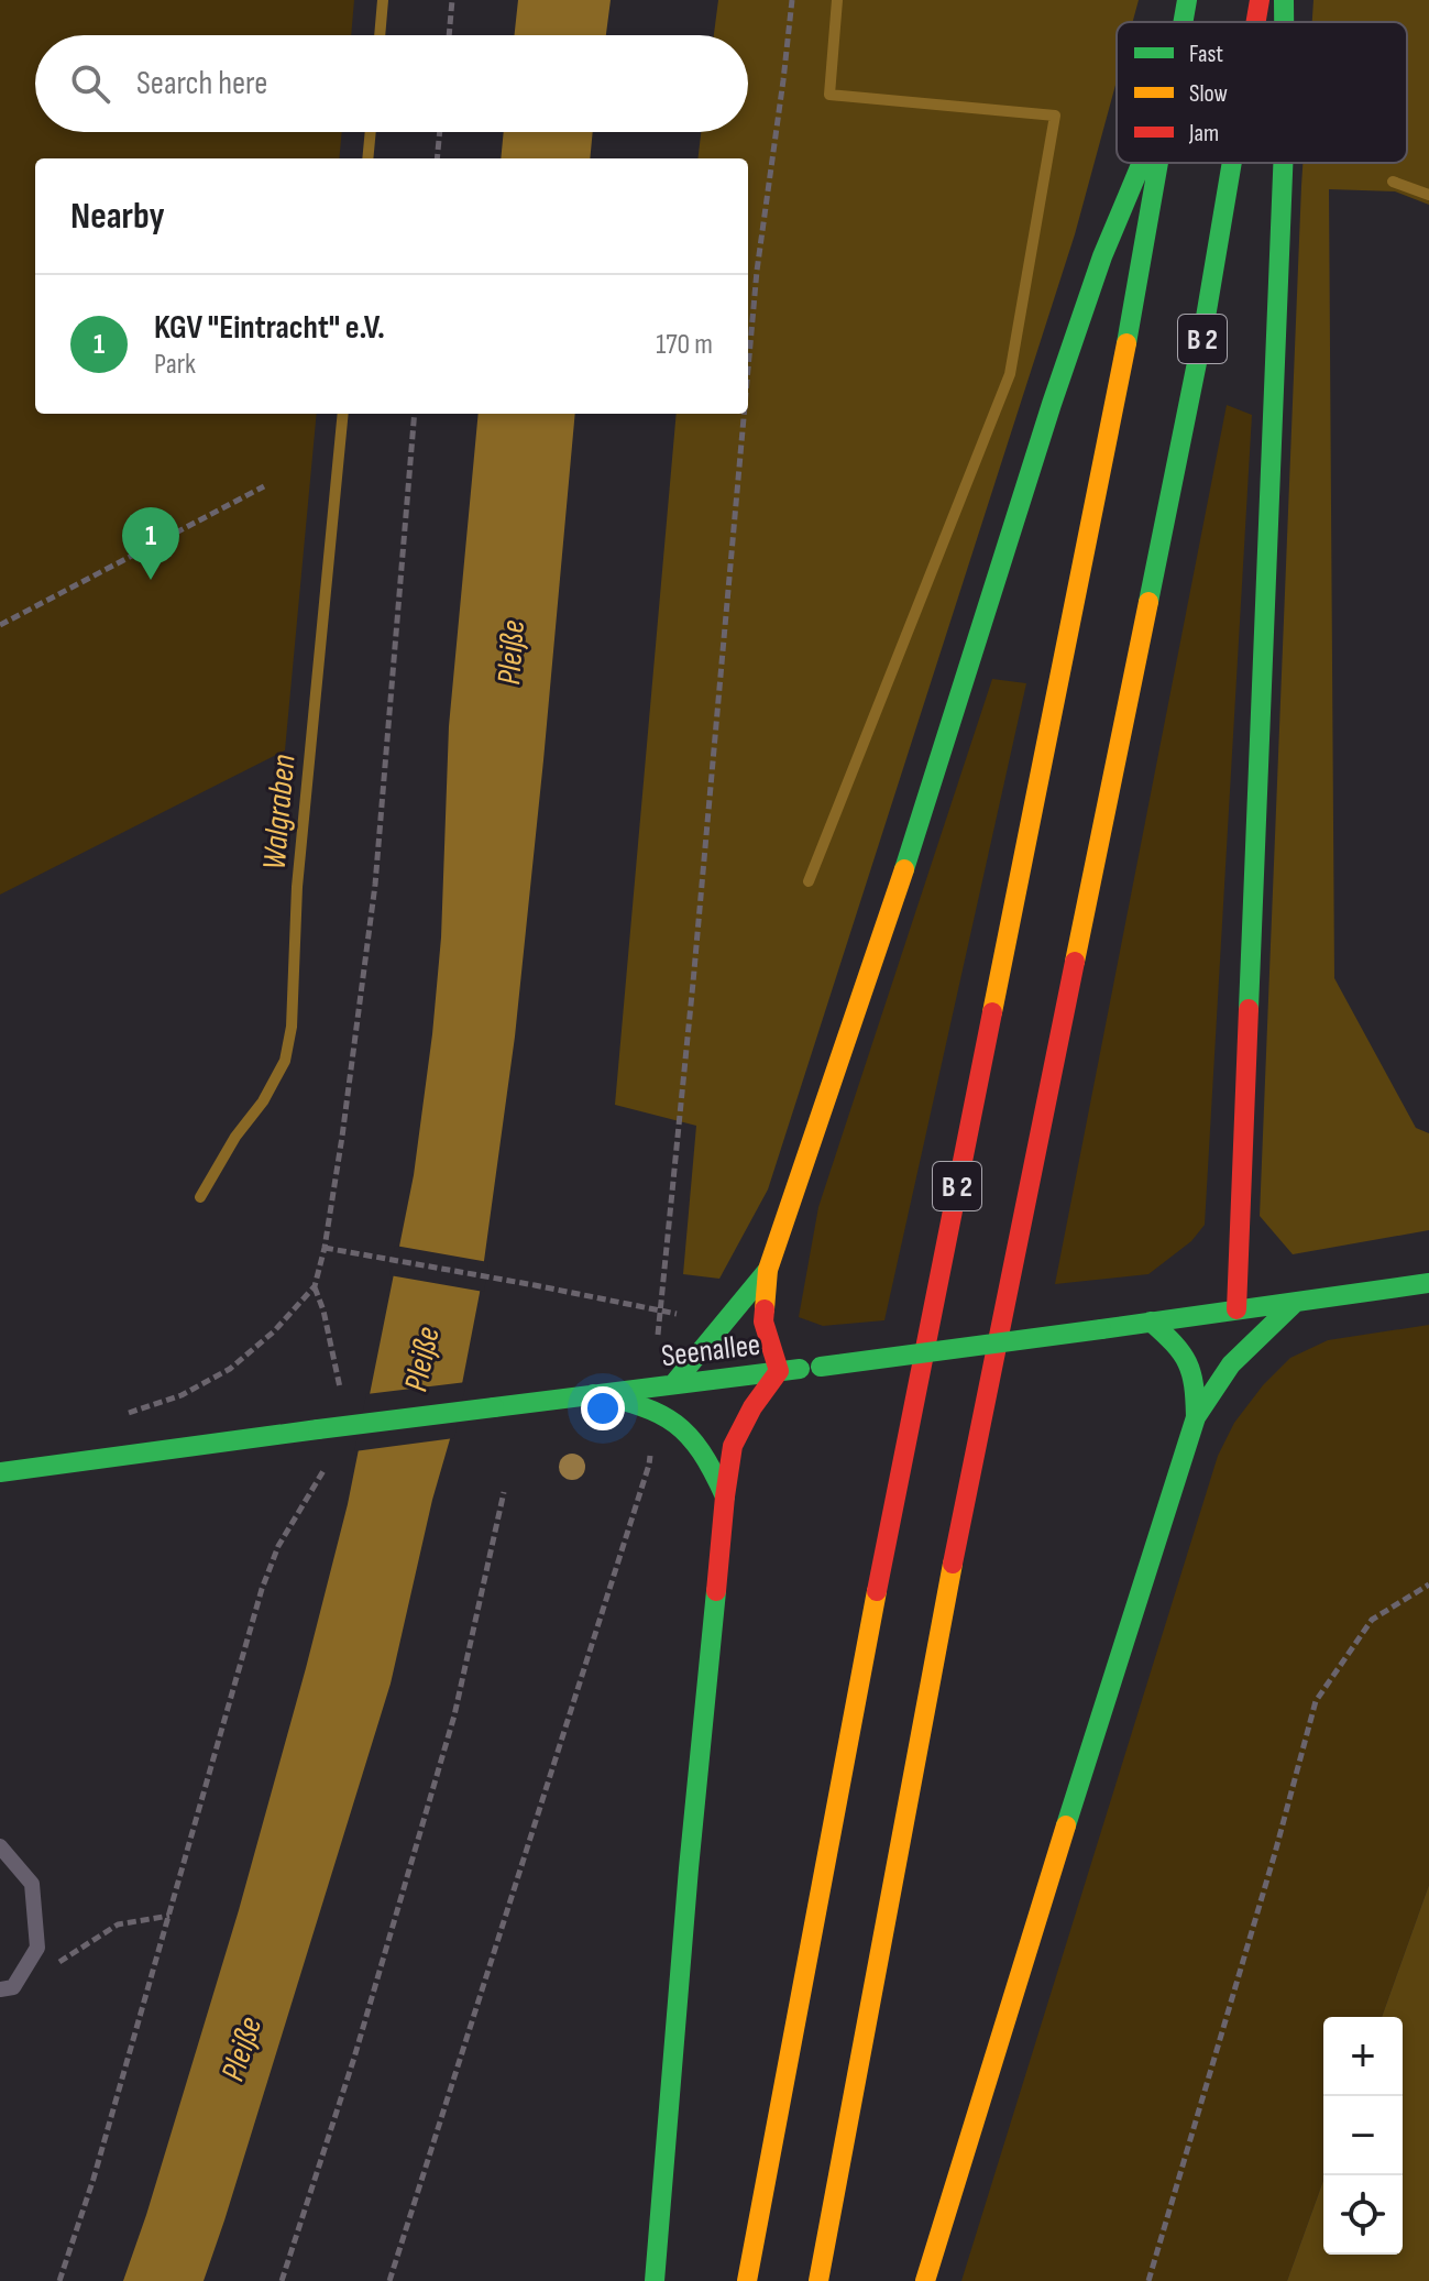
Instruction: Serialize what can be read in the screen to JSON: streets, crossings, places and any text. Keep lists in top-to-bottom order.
{
  "streets": {
    "main road": ["B 2", "Seenallee"]
  },
  "water": ["Pleiße", "Walgraben"],
  "legend": ["Fast", "Slow", "Jam"],
  "page": {
    "search": "Search here",
    "heading": "Nearby",
    "list": [
      {
        "mark": "1",
        "name": "KGV \"Eintracht\" e.V.",
        "note": "Park",
        "value": "170 m"
      }
    ],
    "pins": "1",
    "map_buttons": ["+", "−"]
  }
}
